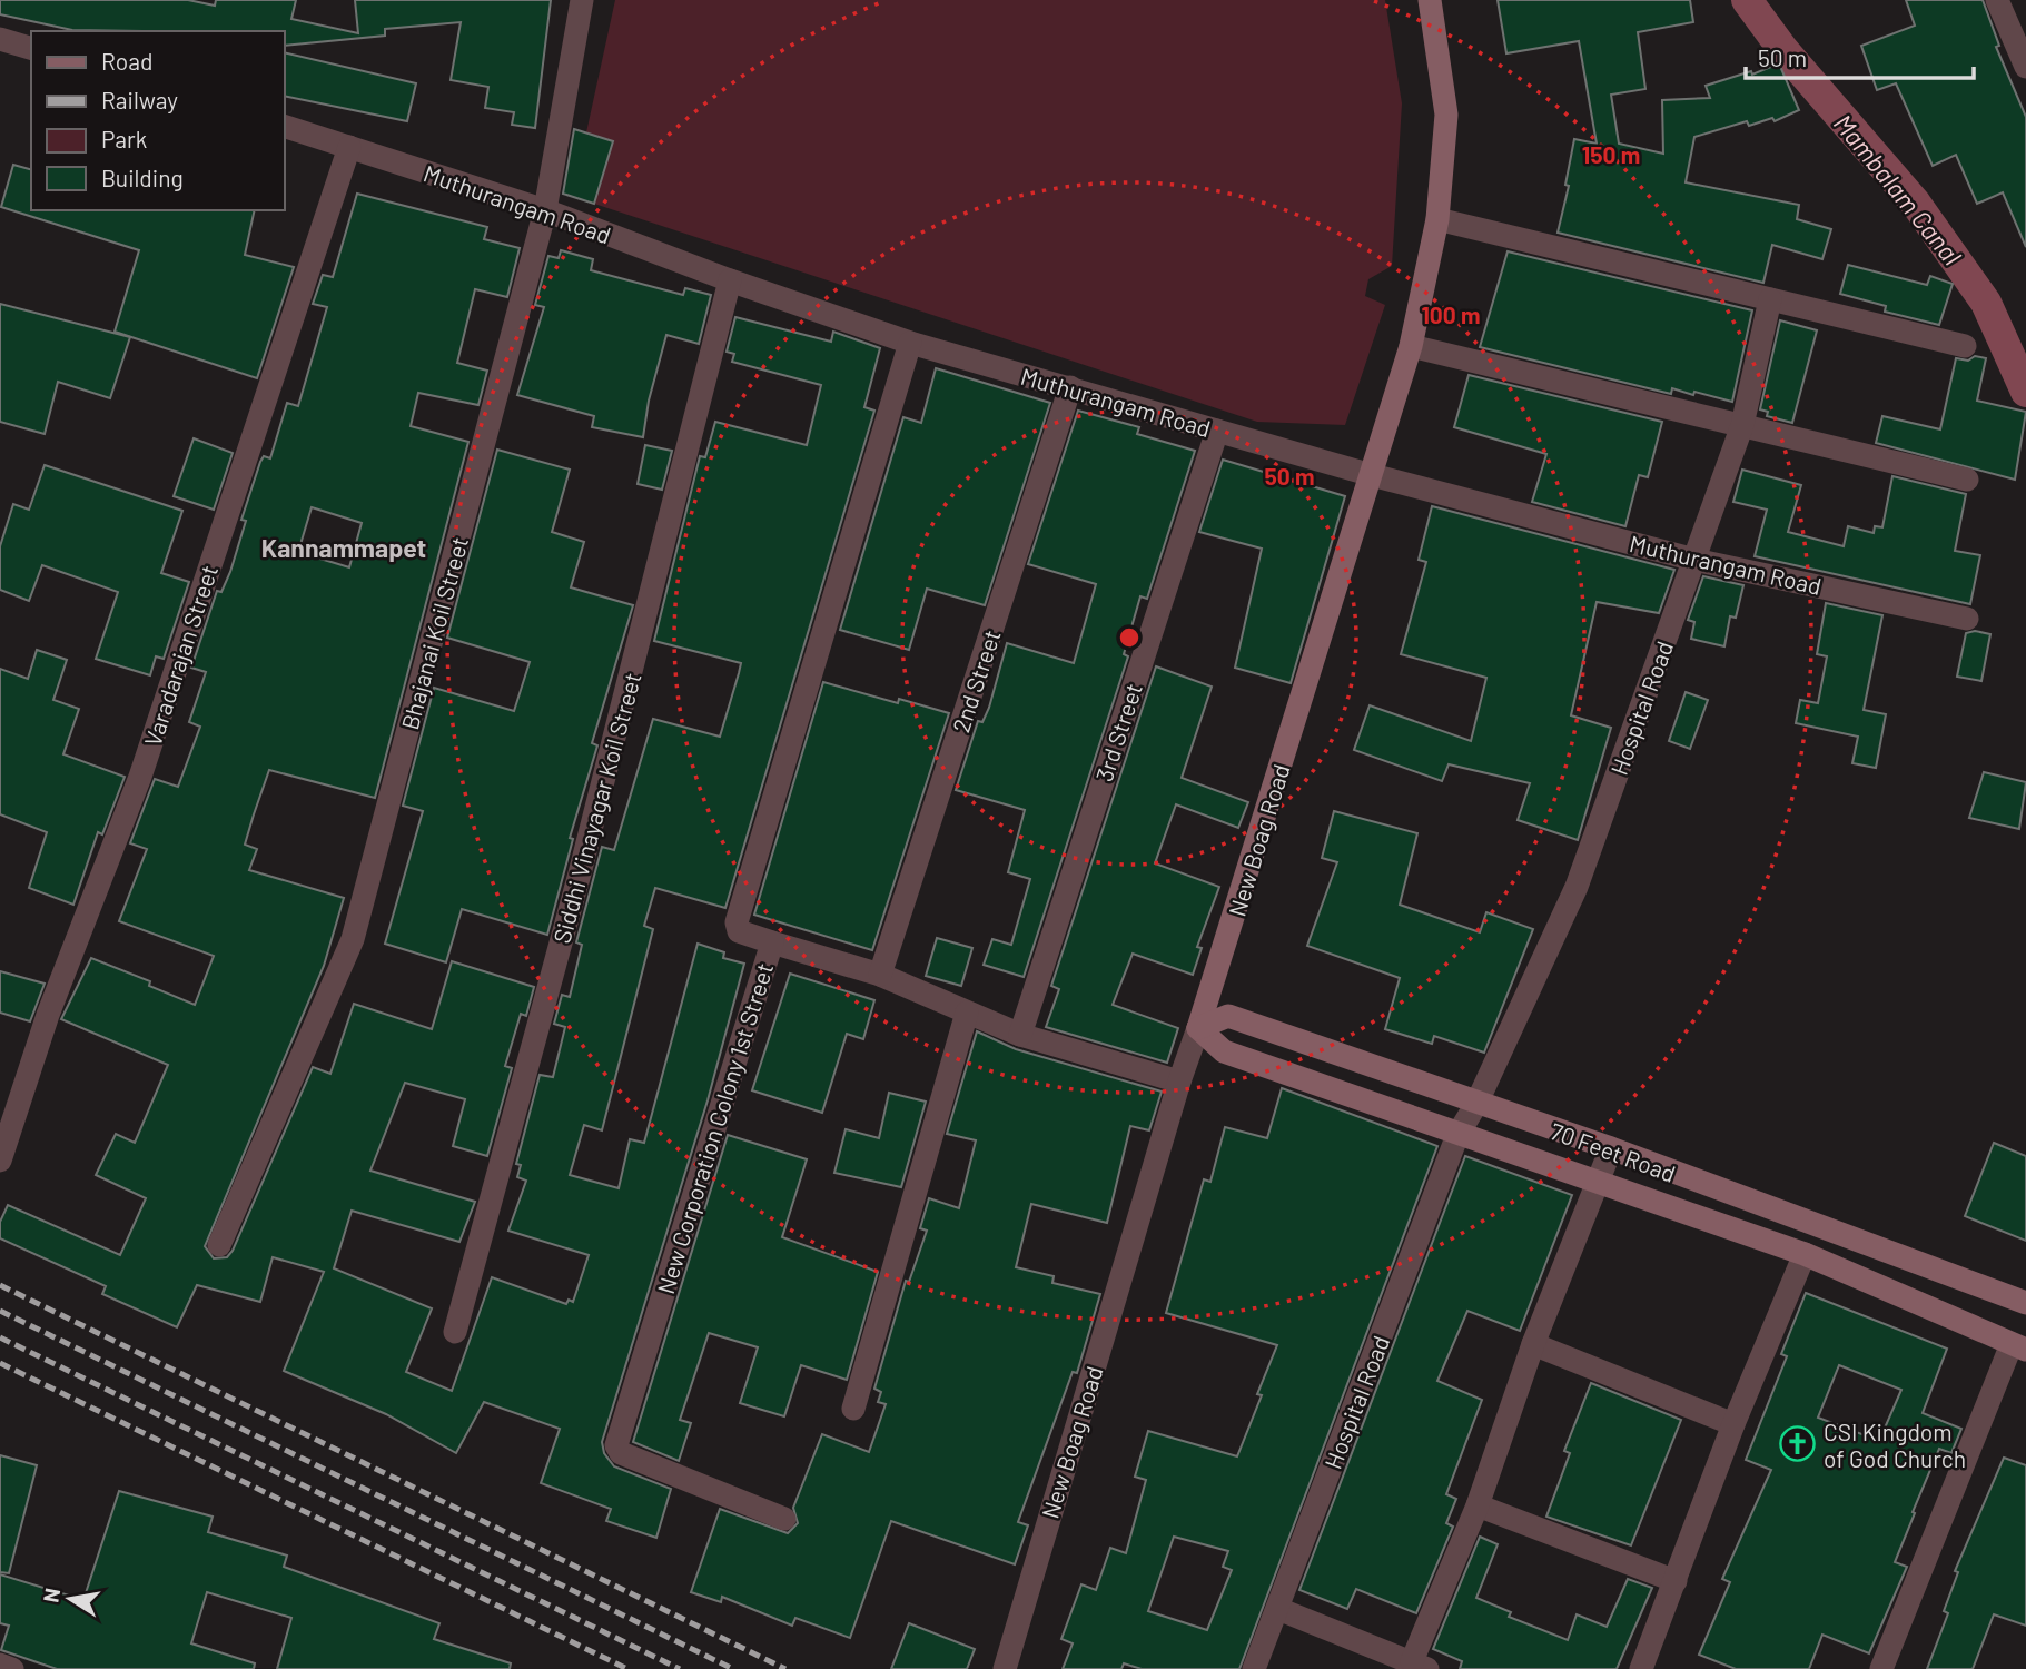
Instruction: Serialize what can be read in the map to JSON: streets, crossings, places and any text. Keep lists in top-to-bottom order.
{
  "streets": {
    "main road": ["New Boag Road", "70 Feet Road"],
    "street": [
      "Muthurangam Road",
      "Bhajanai Koil Street",
      "Varadarajan Street",
      "2nd Street",
      "Hospital Road",
      "3rd Street",
      "Siddhi Vinayagar Koil Street",
      "New Corporation Colony 1st Street"
    ]
  },
  "crossings": [
    ["Muthurangam Road", "Bhajanai Koil Street"],
    ["Muthurangam Road", "Varadarajan Street"],
    ["Muthurangam Road", "2nd Street"],
    ["Muthurangam Road", "Hospital Road"],
    ["Muthurangam Road", "3rd Street"],
    ["Muthurangam Road", "Siddhi Vinayagar Koil Street"],
    ["Muthurangam Road", "New Boag Road"],
    ["Muthurangam Road", "New Corporation Colony 1st Street"],
    ["Hospital Road", "70 Feet Road"],
    ["New Boag Road", "70 Feet Road"]
  ],
  "districts": ["Kannammapet"],
  "water": ["Mambalam Canal"],
  "places": {
    "church": ["CSI Kingdom of God Church"]
  },
  "legend": [
    "Road",
    "Railway",
    "Park",
    "Building"
  ],
  "scale_bar": "50 m",
  "north": "left",
  "rings": ["150 m", "100 m", "50 m"]
}
